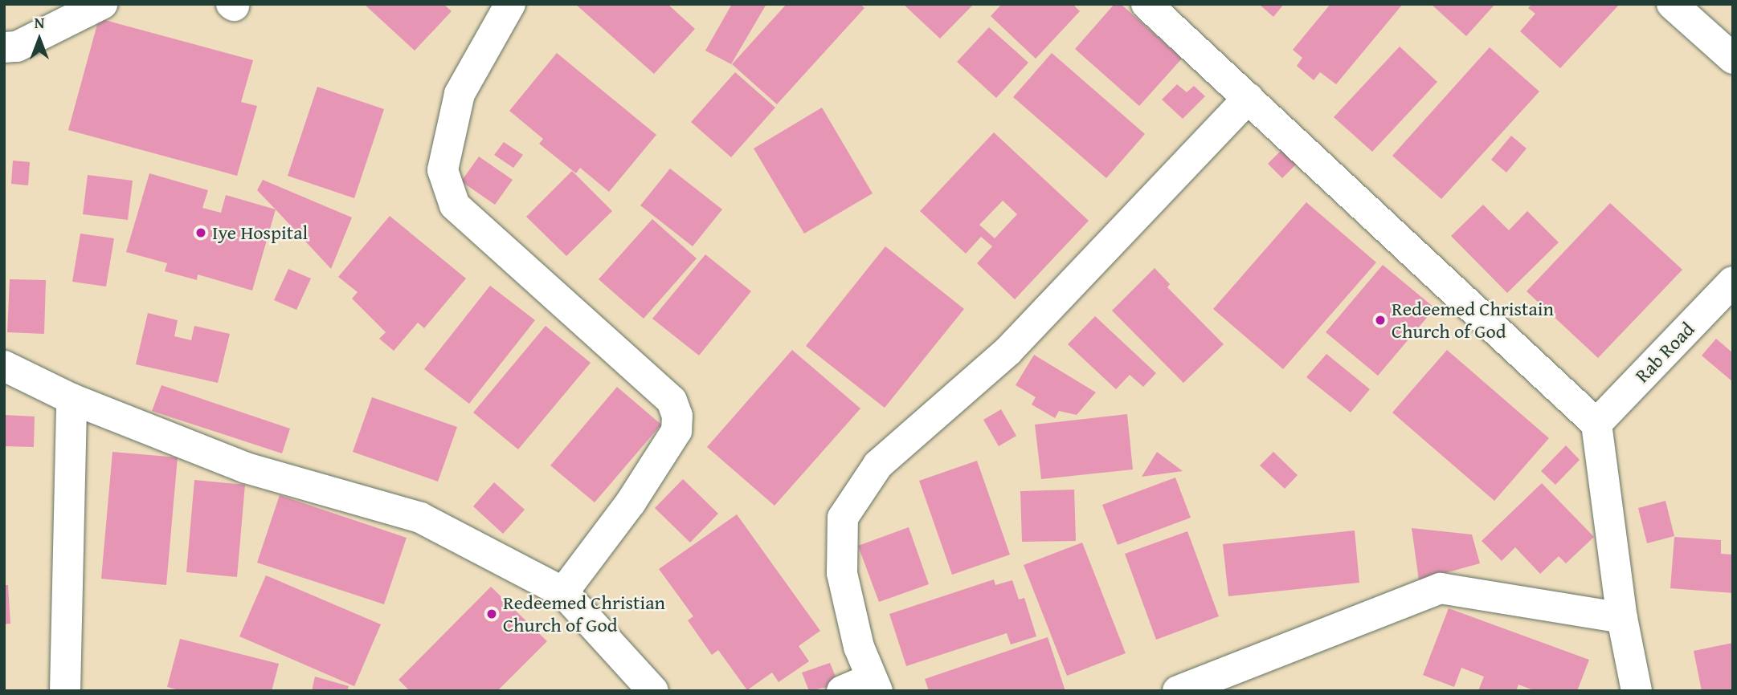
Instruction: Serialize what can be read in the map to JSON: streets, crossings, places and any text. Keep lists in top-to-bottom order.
{
  "streets": {
    "street": ["Rab Road"]
  },
  "places": ["Iye Hospital", "Redeemed Christain Church of God", "Redeemed Christian Church of God"],
  "north": "top"
}
